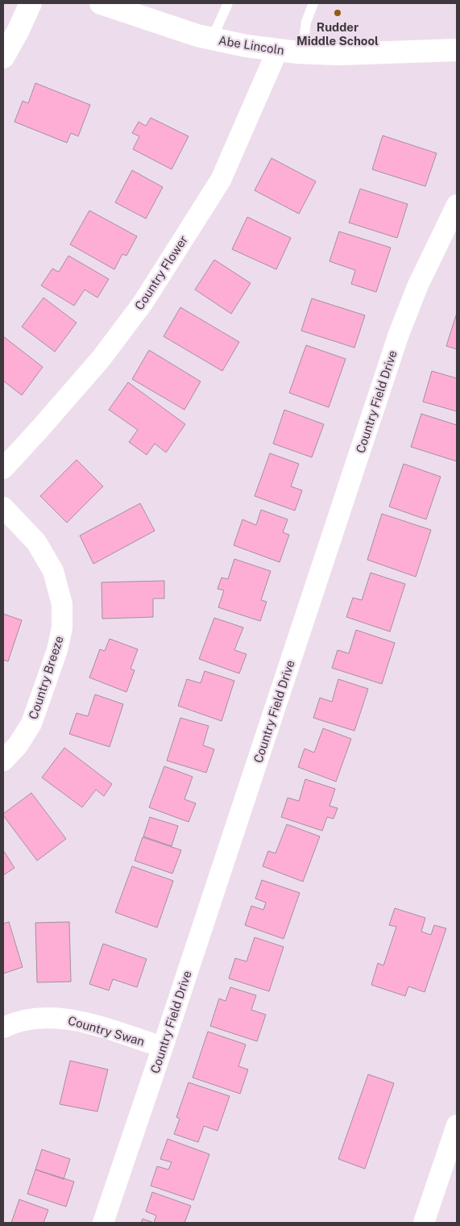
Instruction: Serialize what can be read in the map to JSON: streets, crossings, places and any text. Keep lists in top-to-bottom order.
{
  "streets": {
    "street": [
      "Abe Lincoln",
      "Country Flower",
      "Country Field Drive",
      "Country Breeze",
      "Country Swan"
    ]
  },
  "crossings": [
    ["Abe Lincoln", "Country Flower"],
    ["Country Field Drive", "Country Swan"]
  ],
  "places": ["Rudder Middle School"]
}
